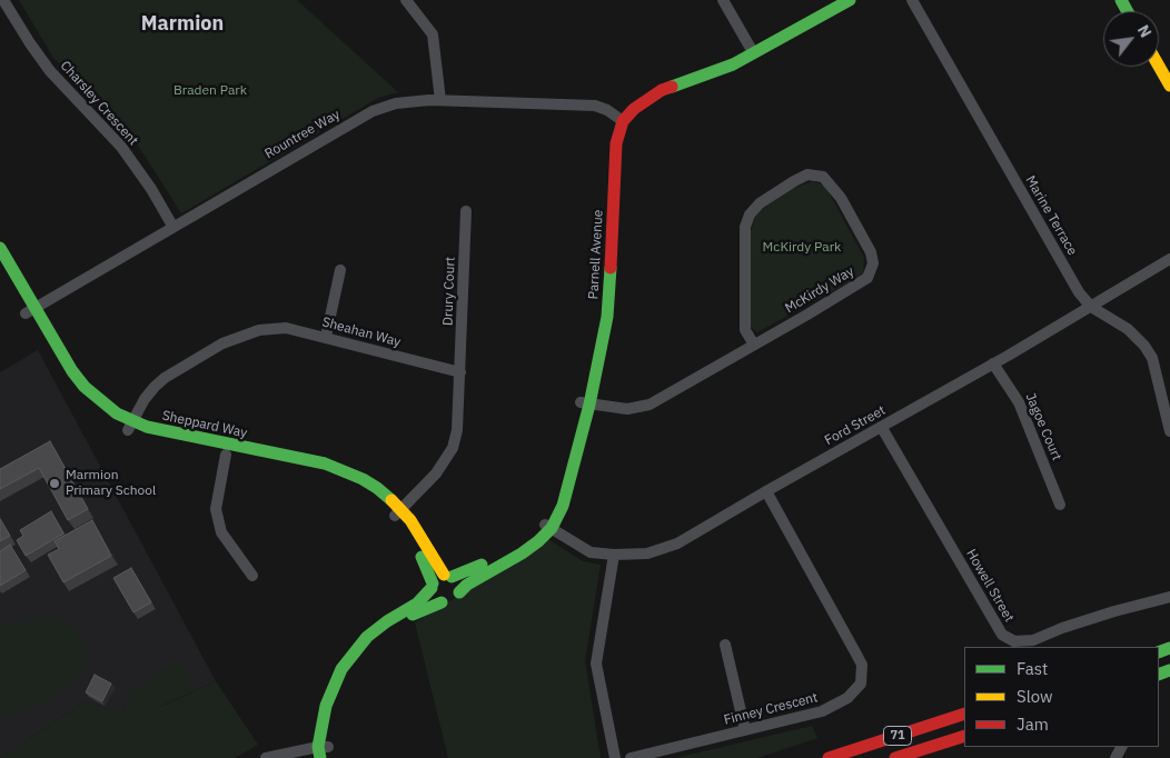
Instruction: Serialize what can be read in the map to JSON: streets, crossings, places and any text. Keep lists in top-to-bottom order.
{
  "streets": {
    "main road": ["Parnell Avenue", "Sheppard Way", "71"],
    "street": [
      "Charsley Crescent",
      "Rountree Way",
      "Marine Terrace",
      "McKirdy Way",
      "Drury Court",
      "Sheahan Way",
      "Ford Street",
      "Jagoe Court",
      "Howell Street",
      "Finney Crescent"
    ]
  },
  "crossings": [
    ["Charsley Crescent", "Rountree Way"],
    ["Rountree Way", "Parnell Avenue"],
    ["Rountree Way", "Sheppard Way"],
    ["Marine Terrace", "Ford Street"],
    ["Parnell Avenue", "McKirdy Way"],
    ["Parnell Avenue", "Sheppard Way"],
    ["Parnell Avenue", "Ford Street"],
    ["Drury Court", "Sheahan Way"],
    ["Sheahan Way", "Sheppard Way"],
    ["Ford Street", "Jagoe Court"],
    ["Ford Street", "Howell Street"],
    ["Ford Street", "Finney Crescent"]
  ],
  "districts": ["Marmion"],
  "parks": ["Braden Park", "McKirdy Park"],
  "places": ["Marmion Primary School"],
  "legend": ["Fast", "Slow", "Jam"],
  "north": "top right"
}
